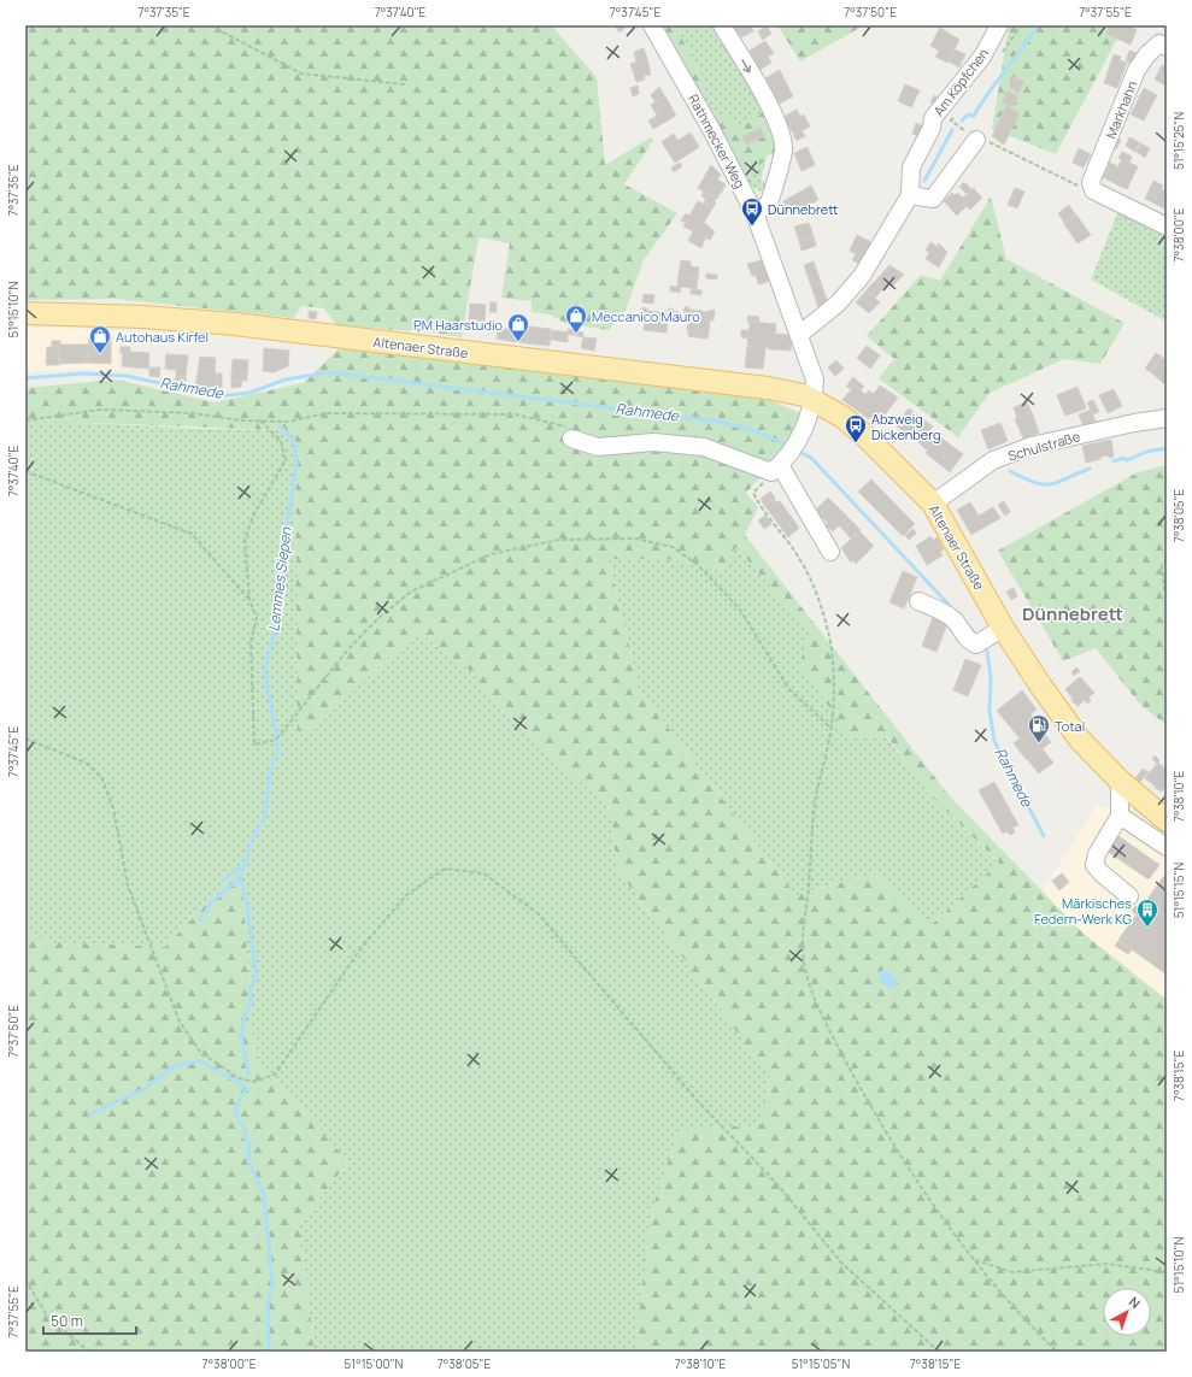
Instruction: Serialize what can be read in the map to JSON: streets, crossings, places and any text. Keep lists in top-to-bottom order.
{
  "streets": {
    "main road": ["Altenaer Straße"],
    "street": [
      "Am Köpfchen",
      "Markhahn",
      "Rathmecker Weg",
      "Schulstraße"
    ]
  },
  "crossings": [
    ["Am Köpfchen", "Rathmecker Weg"],
    ["Rathmecker Weg", "Altenaer Straße"],
    ["Altenaer Straße", "Schulstraße"]
  ],
  "districts": ["Dünnebrett"],
  "water": ["Rahmede", "Lemmes Siepen"],
  "places": {
    "bus stop": ["Dünnebrett", "Abzweig Dickenberg"],
    "shop": ["Meccanico Mauro", "PM Haarstudio", "Autohaus Kirfel"],
    "fuel station": ["Total"],
    "building": ["Märkisches Federn-Werk KG"]
  },
  "scale_bar": "50 m",
  "north": "top right",
  "coordinates": [
    "7°37'35\"E",
    "7°37'40\"E",
    "7°37'45\"E",
    "7°37'50\"E",
    "7°37'55\"E",
    "51°15'25\"N",
    "7°38'00\"E",
    "51°15'10\"N",
    "7°38'05\"E",
    "7°38'10\"E",
    "51°15'15\"N",
    "7°38'15\"E",
    "51°15'00\"N",
    "51°15'05\"N"
  ]
}
